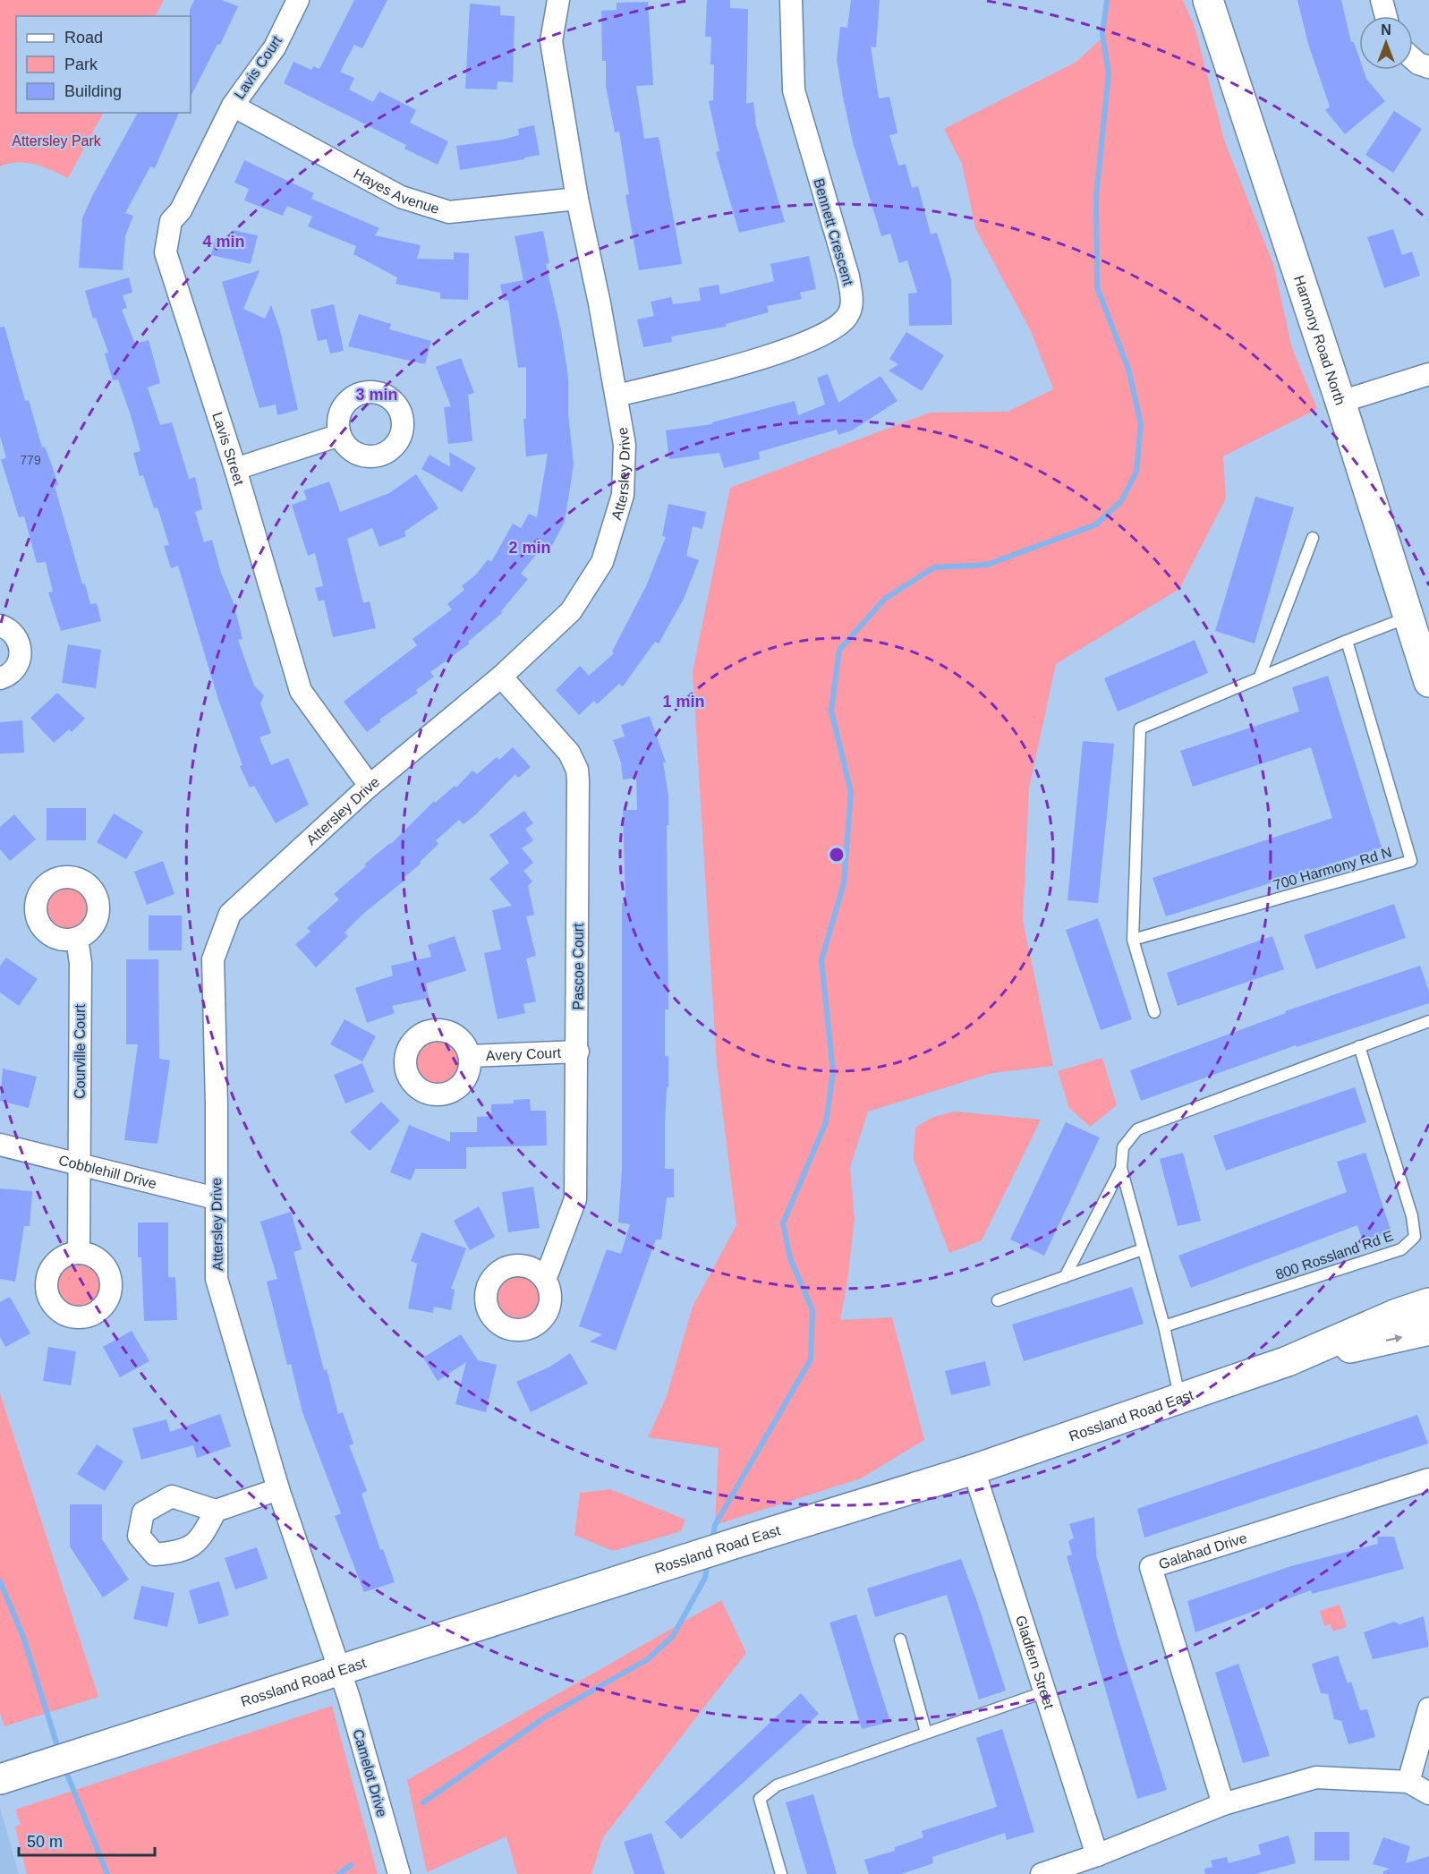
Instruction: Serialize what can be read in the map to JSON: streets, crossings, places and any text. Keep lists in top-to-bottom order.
{
  "streets": {
    "main road": ["Harmony Road North", "Rossland Road East"],
    "street": [
      "Lavis Court",
      "Hayes Avenue",
      "Bennett Crescent",
      "Lavis Street",
      "Attersley Drive",
      "Pascoe Court",
      "Courville Court",
      "Avery Court",
      "Cobblehill Drive",
      "Galahad Drive",
      "Gladfern Street",
      "Camelot Drive"
    ],
    "lane": ["700 Harmony Rd N", "800 Rossland Rd E"]
  },
  "crossings": [
    ["Lavis Court", "Hayes Avenue"],
    ["Lavis Court", "Lavis Street"],
    ["Hayes Avenue", "Lavis Street"],
    ["Hayes Avenue", "Attersley Drive"],
    ["Bennett Crescent", "Attersley Drive"],
    ["Lavis Street", "Attersley Drive"],
    ["Attersley Drive", "Pascoe Court"],
    ["Attersley Drive", "Cobblehill Drive"],
    ["Attersley Drive", "Rossland Road East"],
    ["Attersley Drive", "Camelot Drive"],
    ["Pascoe Court", "Avery Court"],
    ["Courville Court", "Cobblehill Drive"],
    ["Rossland Road East", "Gladfern Street"],
    ["Rossland Road East", "Camelot Drive"]
  ],
  "parks": ["Attersley Park"],
  "house_numbers": ["779"],
  "legend": ["Road", "Park", "Building"],
  "scale_bar": "50 m",
  "north": "top",
  "rings": [
    "4 min",
    "3 min",
    "2 min",
    "1 min"
  ]
}
